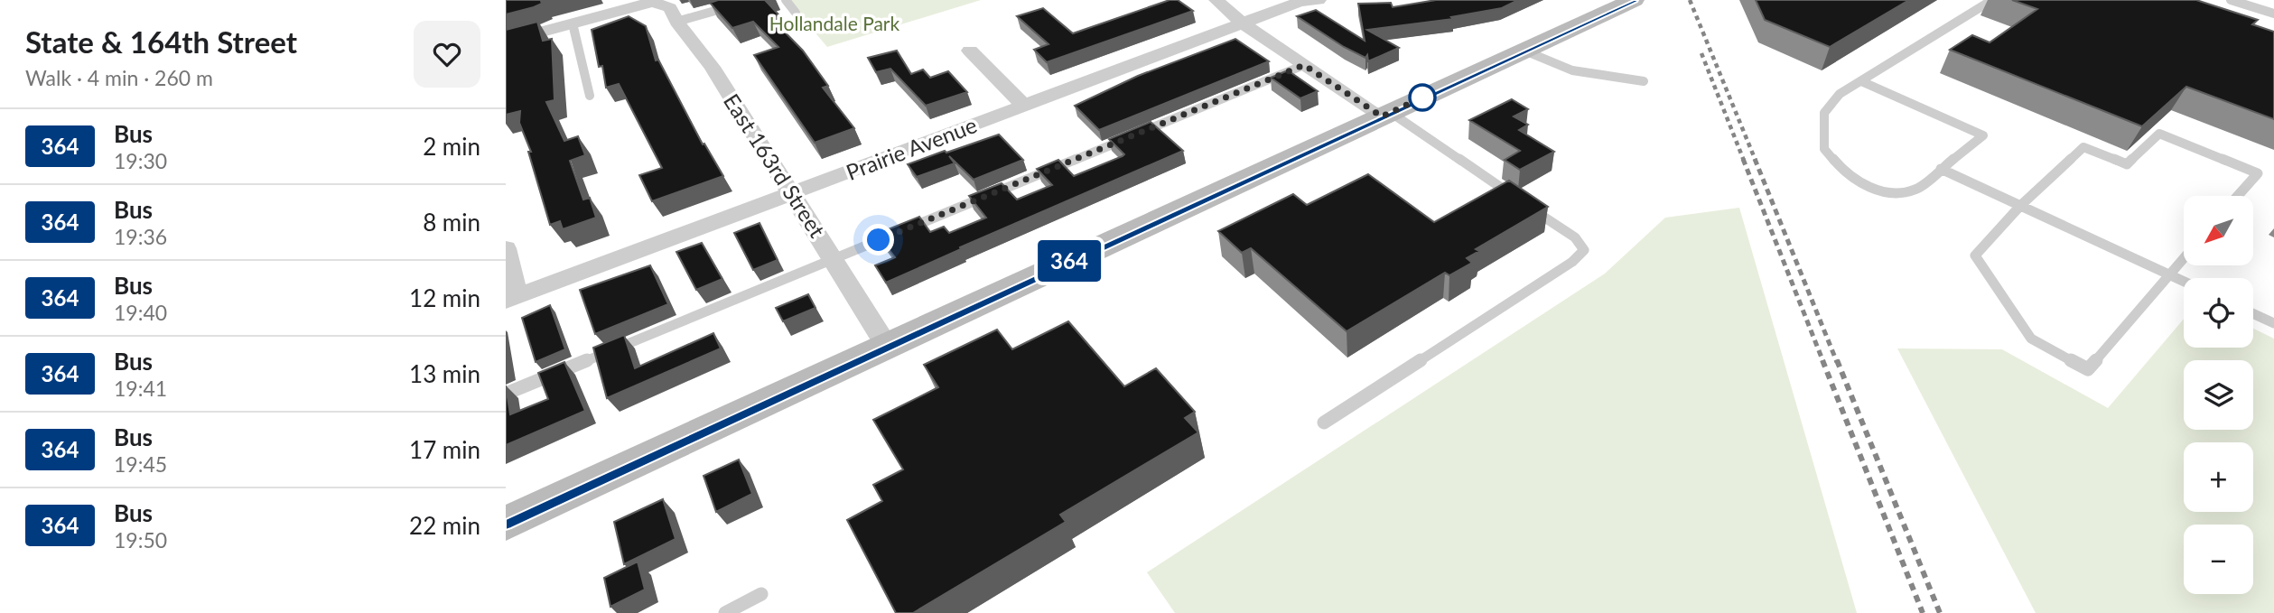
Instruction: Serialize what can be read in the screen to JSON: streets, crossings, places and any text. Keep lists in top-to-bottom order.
{
  "streets": {
    "street": ["Prairie Avenue", "East 163rd Street"]
  },
  "crossings": [
    ["Prairie Avenue", "East 163rd Street"]
  ],
  "parks": ["Hollandale Park"],
  "lines": ["bus line 364"],
  "north": "bottom left",
  "page": {
    "heading": ["State & 164th Street", "Walk · 4 min · 260 m"],
    "on_map": "364",
    "list": [
      {
        "mark": "364",
        "name": "Bus",
        "note": "19:30",
        "value": "2 min"
      },
      {
        "mark": "364",
        "name": "Bus",
        "note": "19:36",
        "value": "8 min"
      },
      {
        "mark": "364",
        "name": "Bus",
        "note": "19:40",
        "value": "12 min"
      },
      {
        "mark": "364",
        "name": "Bus",
        "note": "19:41",
        "value": "13 min"
      },
      {
        "mark": "364",
        "name": "Bus",
        "note": "19:45",
        "value": "17 min"
      },
      {
        "mark": "364",
        "name": "Bus",
        "note": "19:50",
        "value": "22 min"
      }
    ],
    "map_buttons": ["+", "−"]
  }
}
